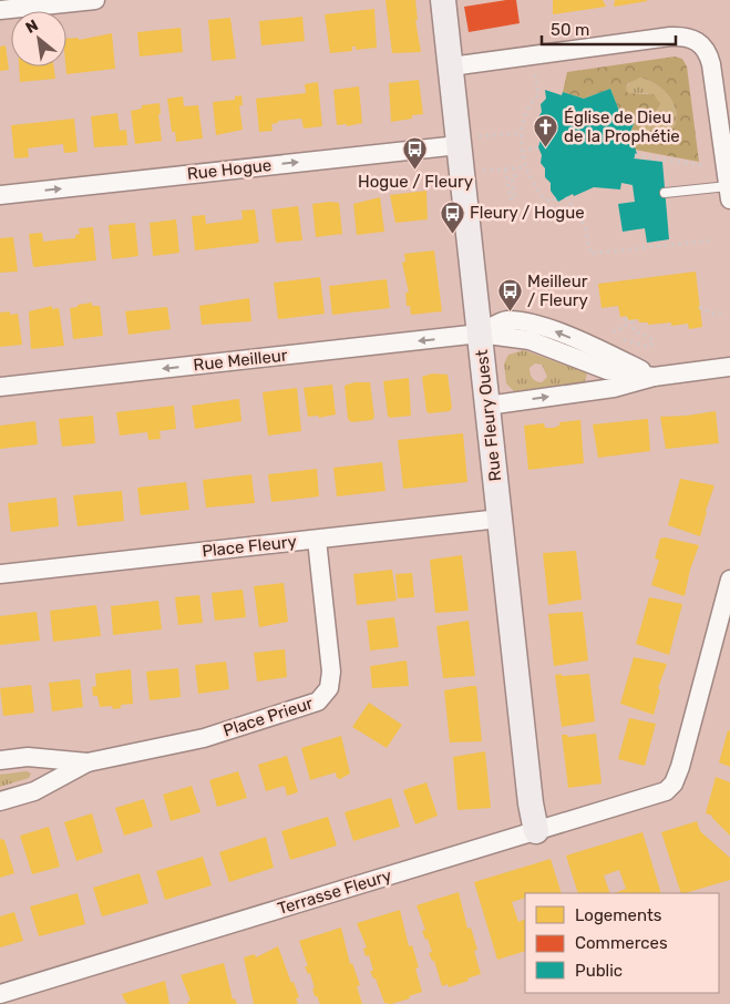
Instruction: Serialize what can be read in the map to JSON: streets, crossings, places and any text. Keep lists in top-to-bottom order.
{
  "streets": {
    "street": [
      "Rue Hogue",
      "Rue Meilleur",
      "Rue Fleury Ouest",
      "Place Fleury",
      "Place Prieur",
      "Terrasse Fleury"
    ]
  },
  "crossings": [
    ["Rue Hogue", "Rue Fleury Ouest"],
    ["Rue Meilleur", "Rue Fleury Ouest"],
    ["Rue Fleury Ouest", "Place Fleury"],
    ["Rue Fleury Ouest", "Terrasse Fleury"],
    ["Place Fleury", "Place Prieur"]
  ],
  "one_way": ["Rue Hogue"],
  "places": {
    "church": ["Église de Dieu de la Prophétie"],
    "bus stop": ["Hogue / Fleury", "Fleury / Hogue", "Meilleur / Fleury"]
  },
  "legend": ["Logements", "Commerces", "Public"],
  "scale_bar": "50 m",
  "north": "top left"
}
